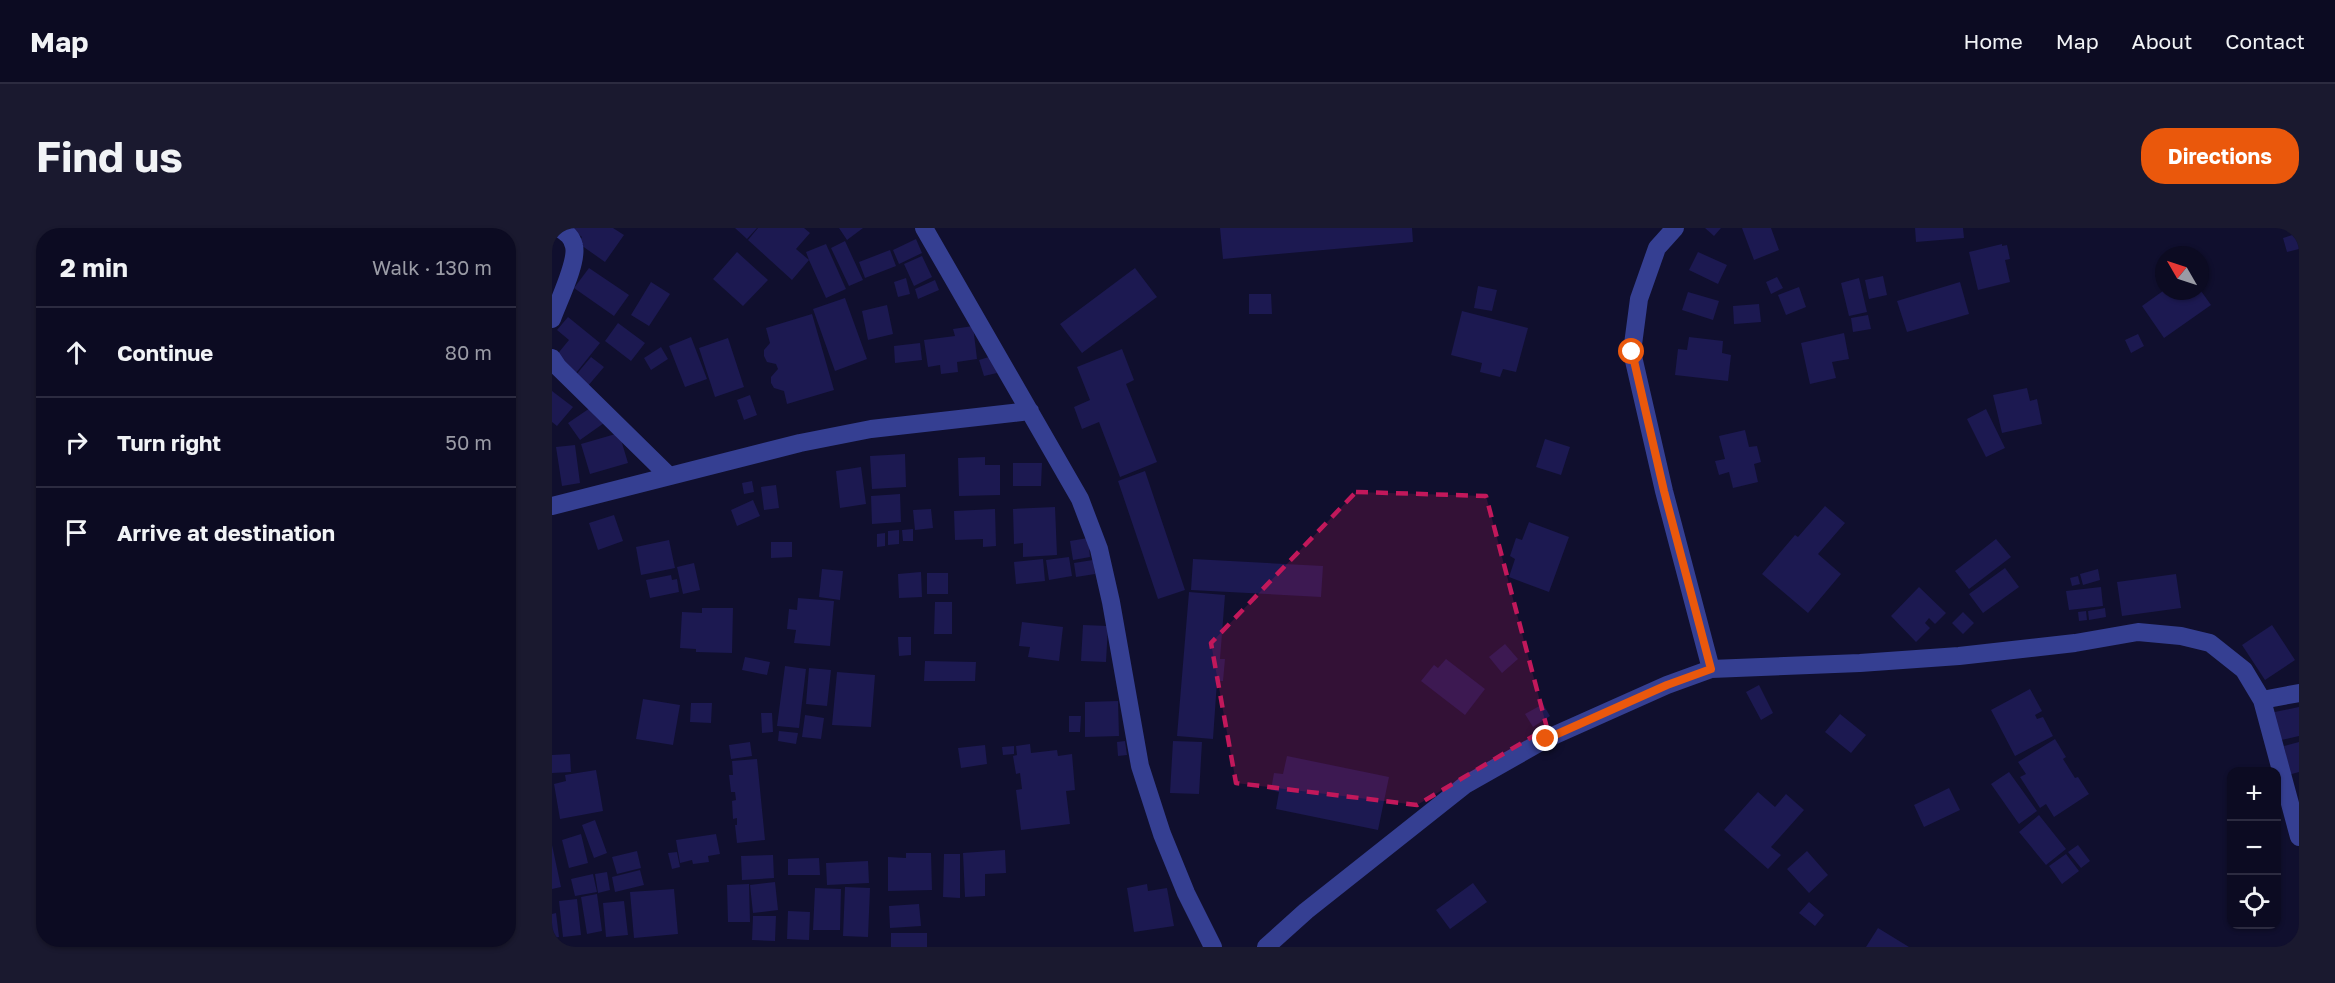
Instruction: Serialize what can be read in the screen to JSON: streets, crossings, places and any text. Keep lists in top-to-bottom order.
{
  "north": "top left",
  "page": {
    "header": "Map",
    "nav": [
      "Home",
      "Map",
      "About",
      "Contact"
    ],
    "buttons": "Directions",
    "title": "Find us",
    "heading": ["2 min", "Walk · 130 m"],
    "list": [
      ["Continue", "80 m"],
      ["Turn right", "50 m"],
      "Arrive at destination"
    ],
    "map_buttons": ["+", "−"]
  }
}
